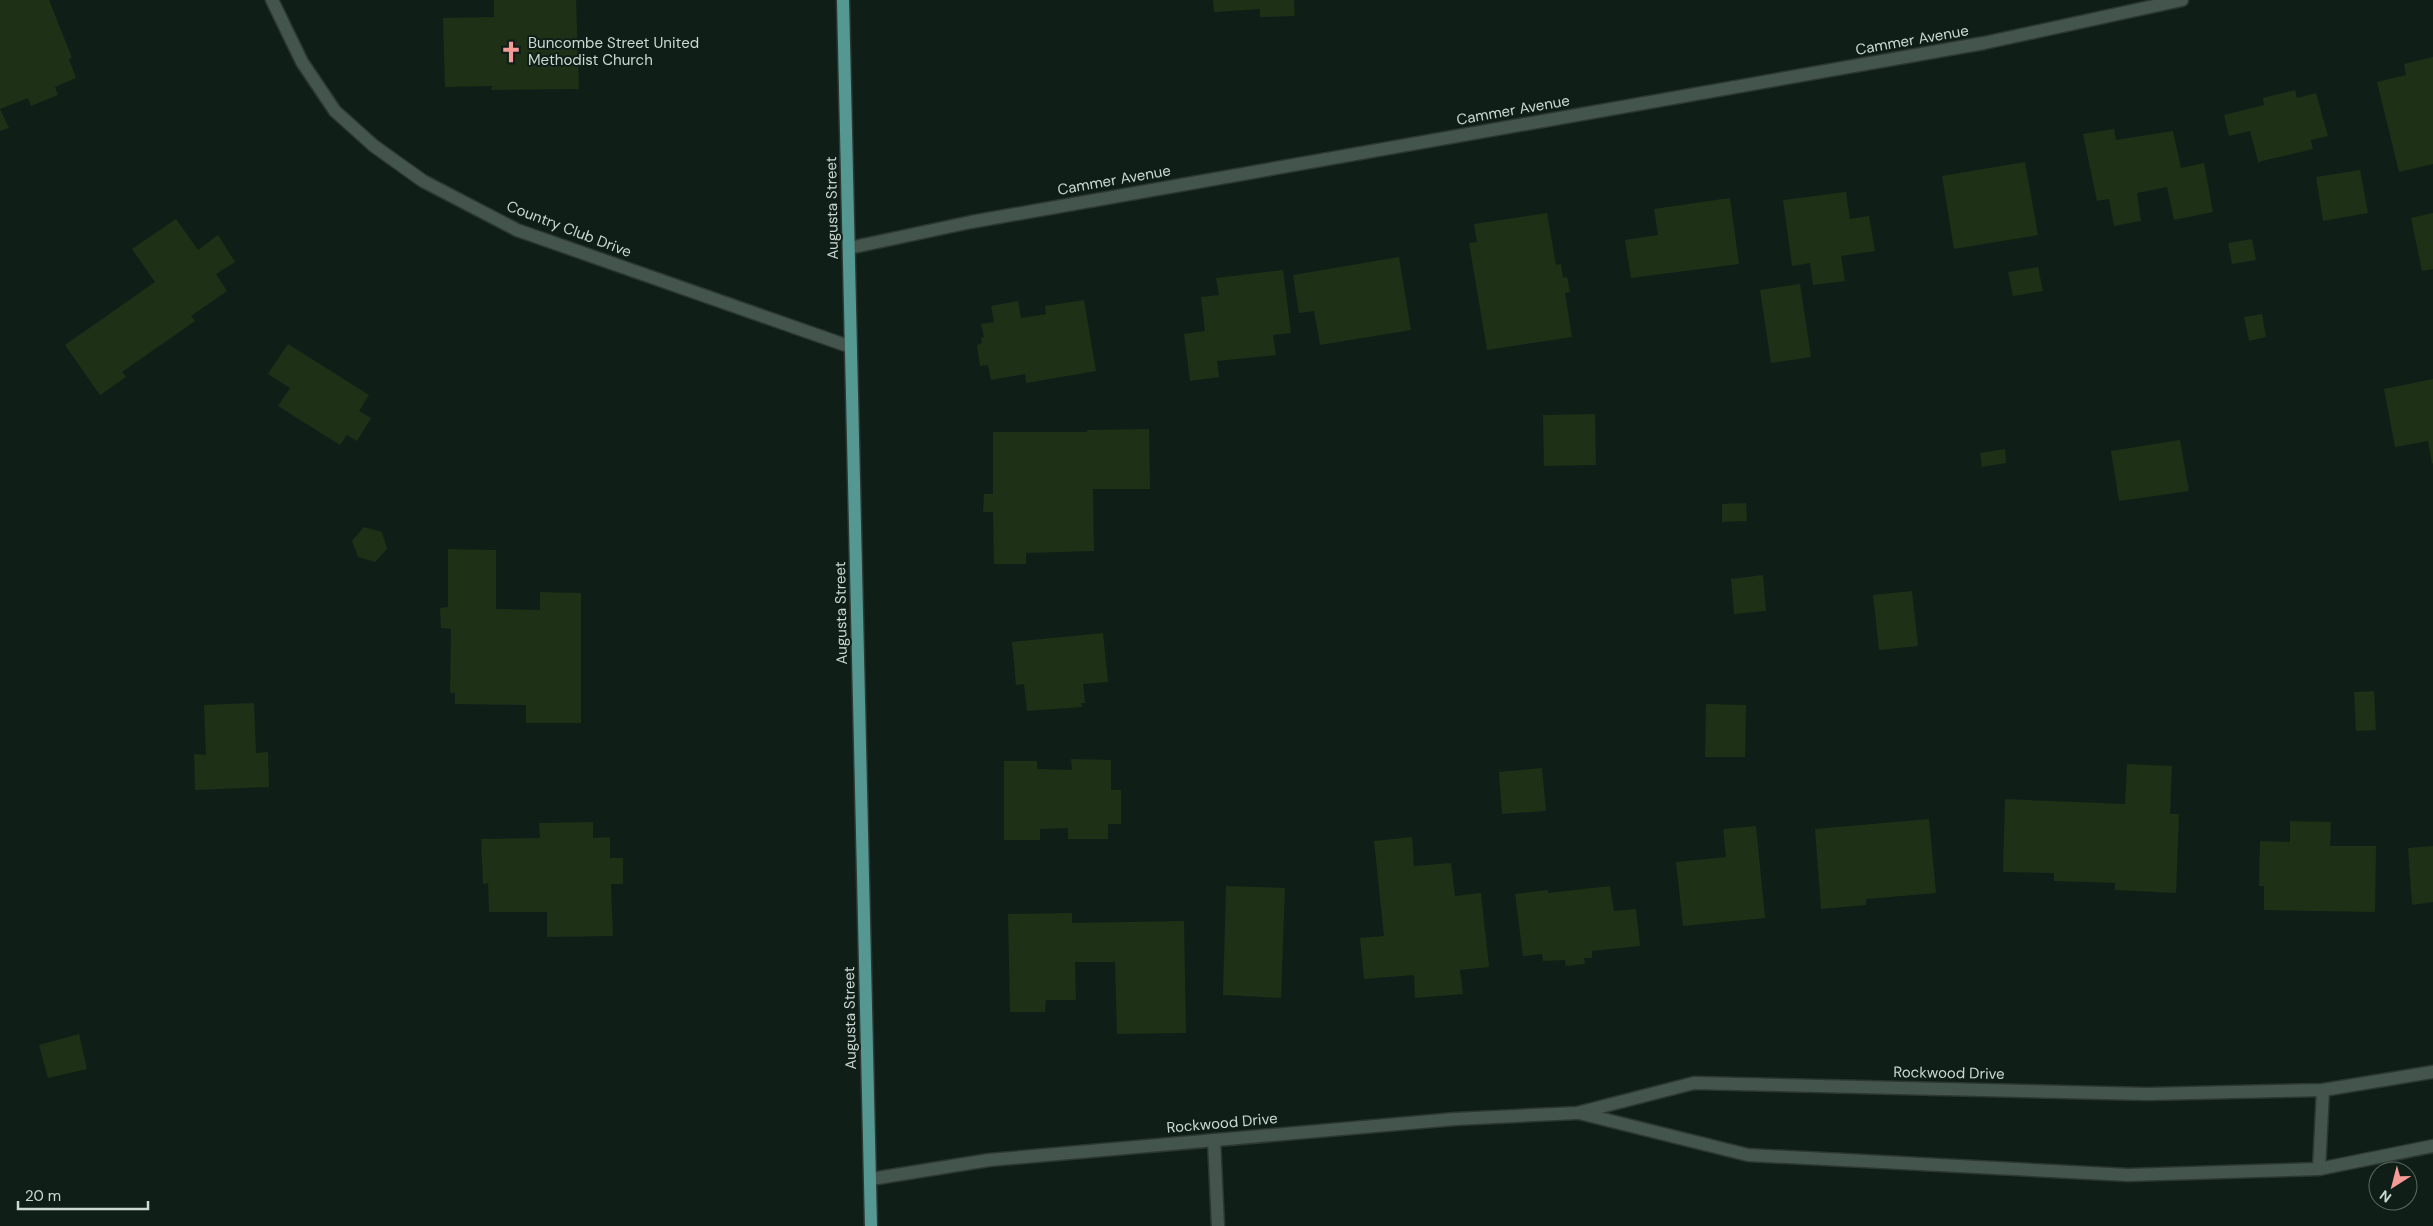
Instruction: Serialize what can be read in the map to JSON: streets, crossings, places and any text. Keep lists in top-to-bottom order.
{
  "streets": {
    "main road": ["Augusta Street"],
    "street": ["Cammer Avenue", "Country Club Drive", "Rockwood Drive"]
  },
  "crossings": [
    ["Cammer Avenue", "Augusta Street"],
    ["Augusta Street", "Country Club Drive"],
    ["Augusta Street", "Rockwood Drive"]
  ],
  "places": {
    "church": ["Buncombe Street United Methodist Church"]
  },
  "scale_bar": "20 m",
  "north": "bottom left"
}
